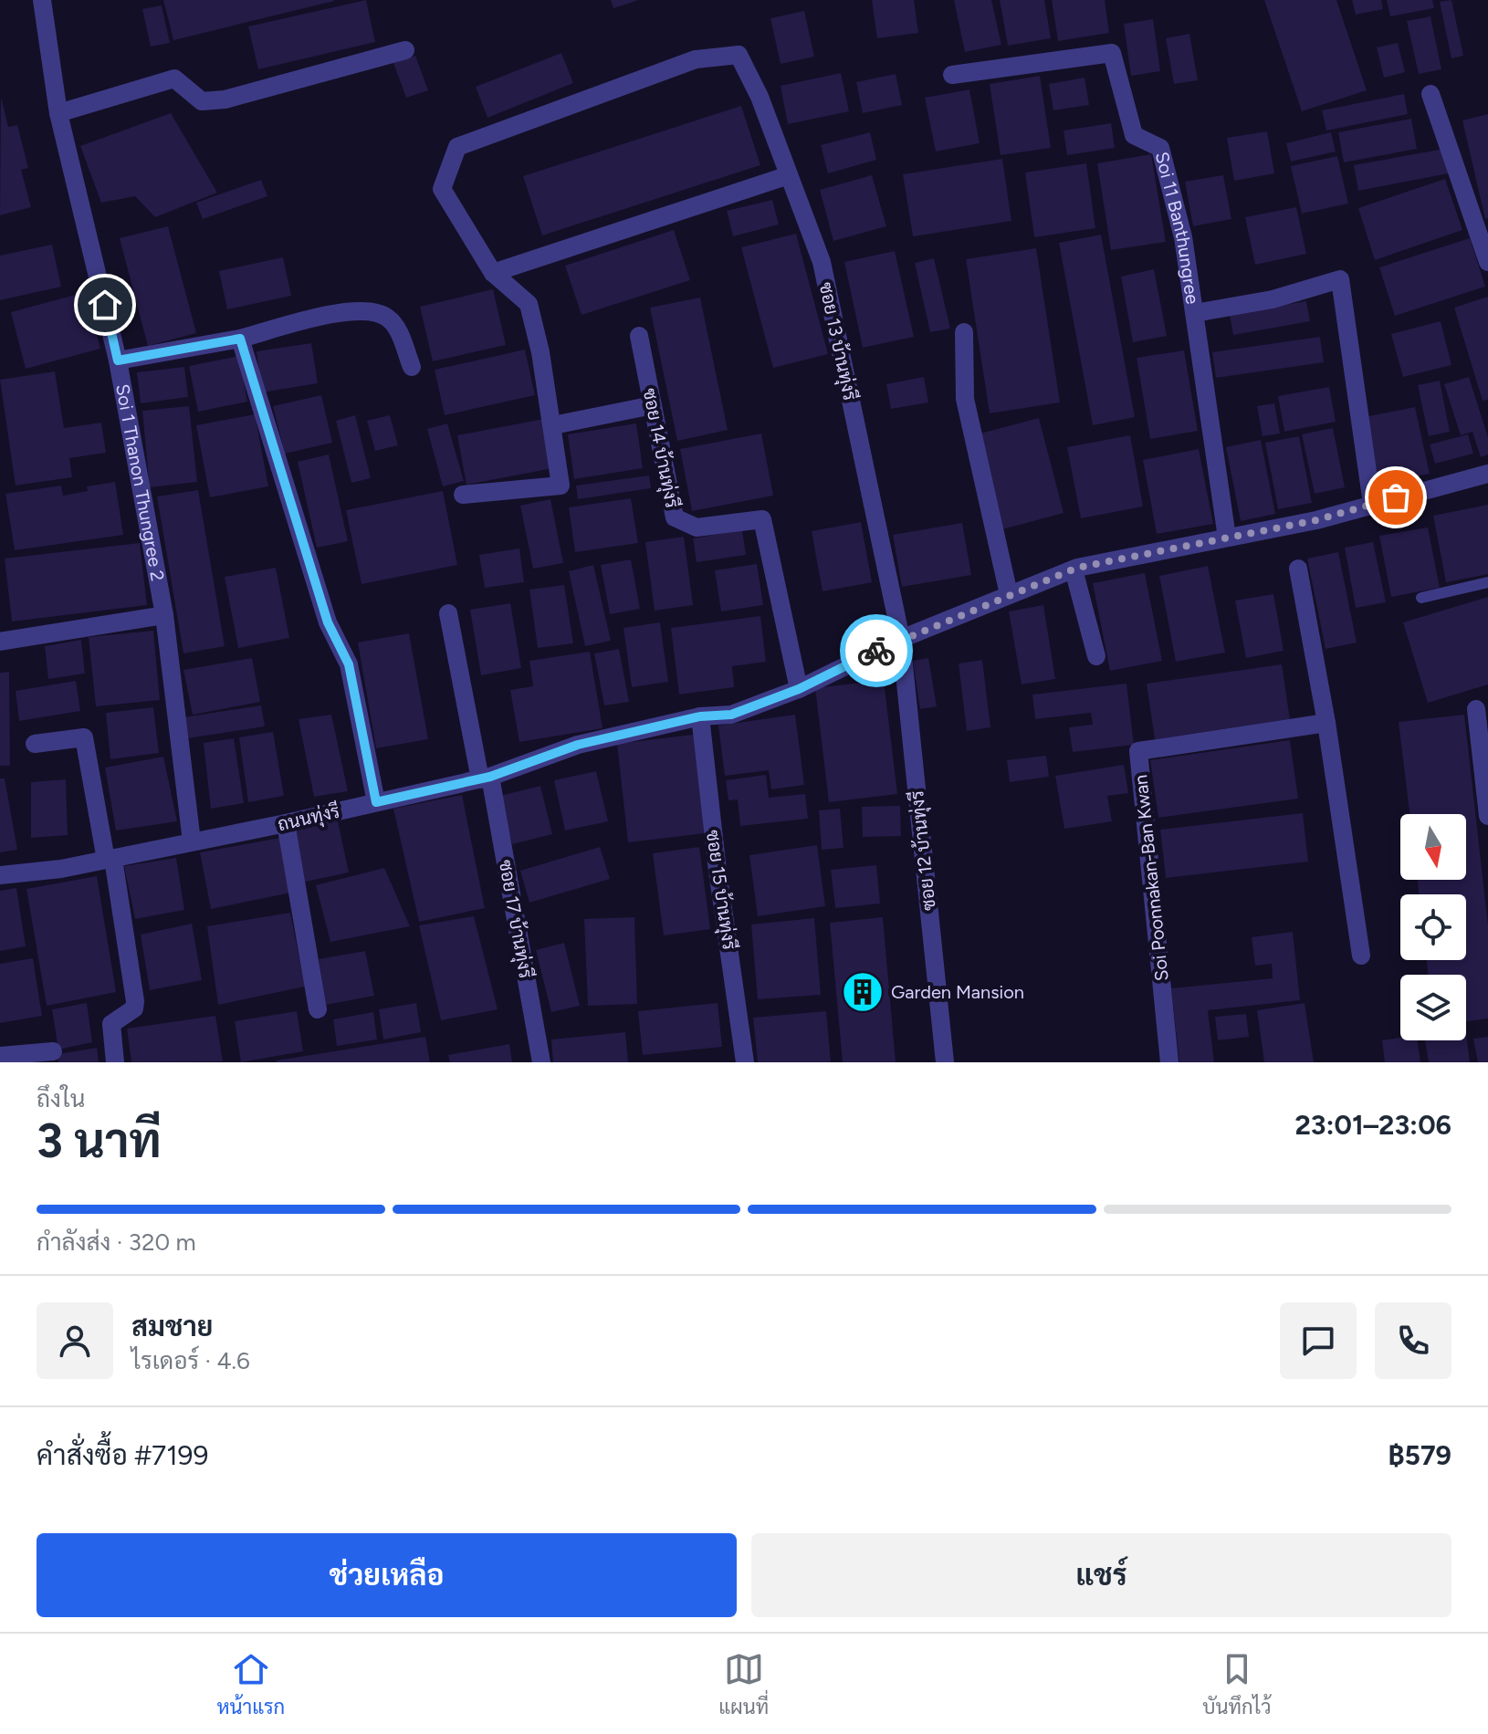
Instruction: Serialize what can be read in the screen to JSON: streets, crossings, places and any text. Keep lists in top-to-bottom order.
{
  "streets": {
    "street": [
      "Soi 11 Banthungree",
      "ซอย 13 บ้านทุ่งรี",
      "ซอย 14 บ้านทุ่งรี",
      "Soi 1 Thanon Thungree 2",
      "ถนนทุ่งรี",
      "ซอย 12 บ้านทุ่งรี",
      "Soi Poonnakan-Ban Kwan",
      "ซอย 15 บ้านทุ่งรี",
      "ซอย 17 บ้านทุ่งรี"
    ]
  },
  "crossings": [
    ["Soi 11 Banthungree", "ถนนทุ่งรี"],
    ["ซอย 13 บ้านทุ่งรี", "ถนนทุ่งรี"],
    ["ซอย 13 บ้านทุ่งรี", "ซอย 12 บ้านทุ่งรี"],
    ["ซอย 14 บ้านทุ่งรี", "ถนนทุ่งรี"],
    ["Soi 1 Thanon Thungree 2", "ถนนทุ่งรี"],
    ["ถนนทุ่งรี", "ซอย 12 บ้านทุ่งรี"],
    ["ถนนทุ่งรี", "ซอย 15 บ้านทุ่งรี"],
    ["ถนนทุ่งรี", "ซอย 17 บ้านทุ่งรี"]
  ],
  "places": {
    "building": ["Garden Mansion"]
  },
  "north": "bottom",
  "page": {
    "heading": ["3 นาที", "ถึงใน", "23:01–23:06"],
    "panel": [
      "สมชาย",
      "ไรเดอร์ · 4.6",
      "คำสั่งซื้อ #7199",
      "฿579"
    ],
    "bar": "กำลังส่ง · 320 m",
    "buttons": ["ช่วยเหลือ", "แชร์"],
    "tabs": ["หน้าแรก", "แผนที่", "บันทึกไว้"]
  }
}
